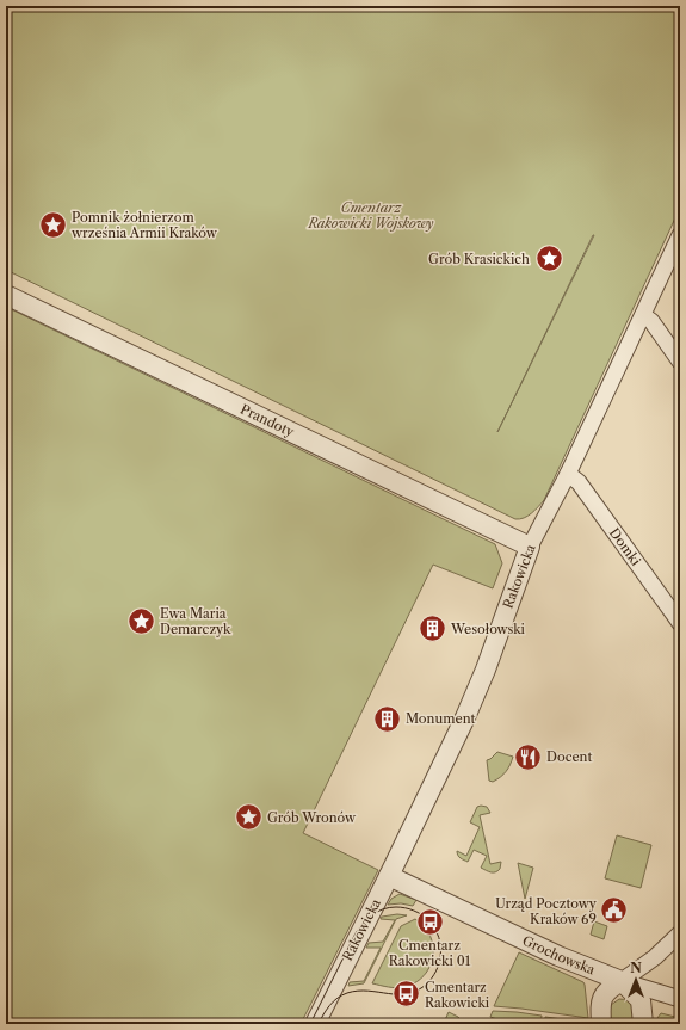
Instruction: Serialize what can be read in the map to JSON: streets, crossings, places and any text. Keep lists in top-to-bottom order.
{
  "streets": {
    "street": [
      "Prandoty",
      "Domki",
      "Rakowicka",
      "Grochowska"
    ]
  },
  "crossings": [
    ["Prandoty", "Rakowicka"],
    ["Domki", "Rakowicka"],
    ["Rakowicka", "Grochowska"]
  ],
  "parks": ["Cmentarz Rakowicki Wojskowy"],
  "places": {
    "place": [
      "Pomnik żołnierzom września Armii Kraków",
      "Grób Krasickich",
      "Ewa Maria Demarczyk",
      "Grób Wronów"
    ],
    "building": ["Wesołowski", "Monument"],
    "restaurant": ["Docent"],
    "public building": ["Urząd Pocztowy Kraków 69"],
    "bus stop": ["Cmentarz Rakowicki 01", "Cmentarz Rakowicki"]
  },
  "north": "top"
}
